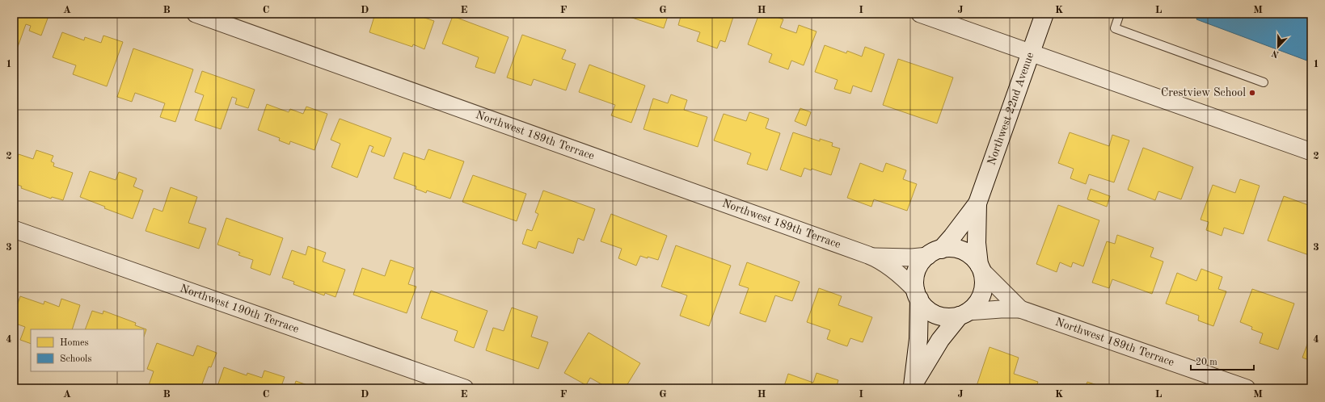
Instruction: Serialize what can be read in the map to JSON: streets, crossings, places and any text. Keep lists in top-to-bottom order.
{
  "streets": {
    "street": ["Northwest 22nd Avenue", "Northwest 189th Terrace", "Northwest 190th Terrace"]
  },
  "crossings": [
    ["Northwest 22nd Avenue", "Northwest 189th Terrace"]
  ],
  "places": ["Crestview School"],
  "legend": ["Homes", "Schools"],
  "scale_bar": "20 m",
  "north": "bottom",
  "grid": {
    "columns": [
      "A",
      "B",
      "C",
      "D",
      "E",
      "F",
      "G",
      "H",
      "I",
      "J",
      "K",
      "L",
      "M"
    ],
    "rows": [
      "1",
      "2",
      "3",
      "4"
    ]
  }
}
